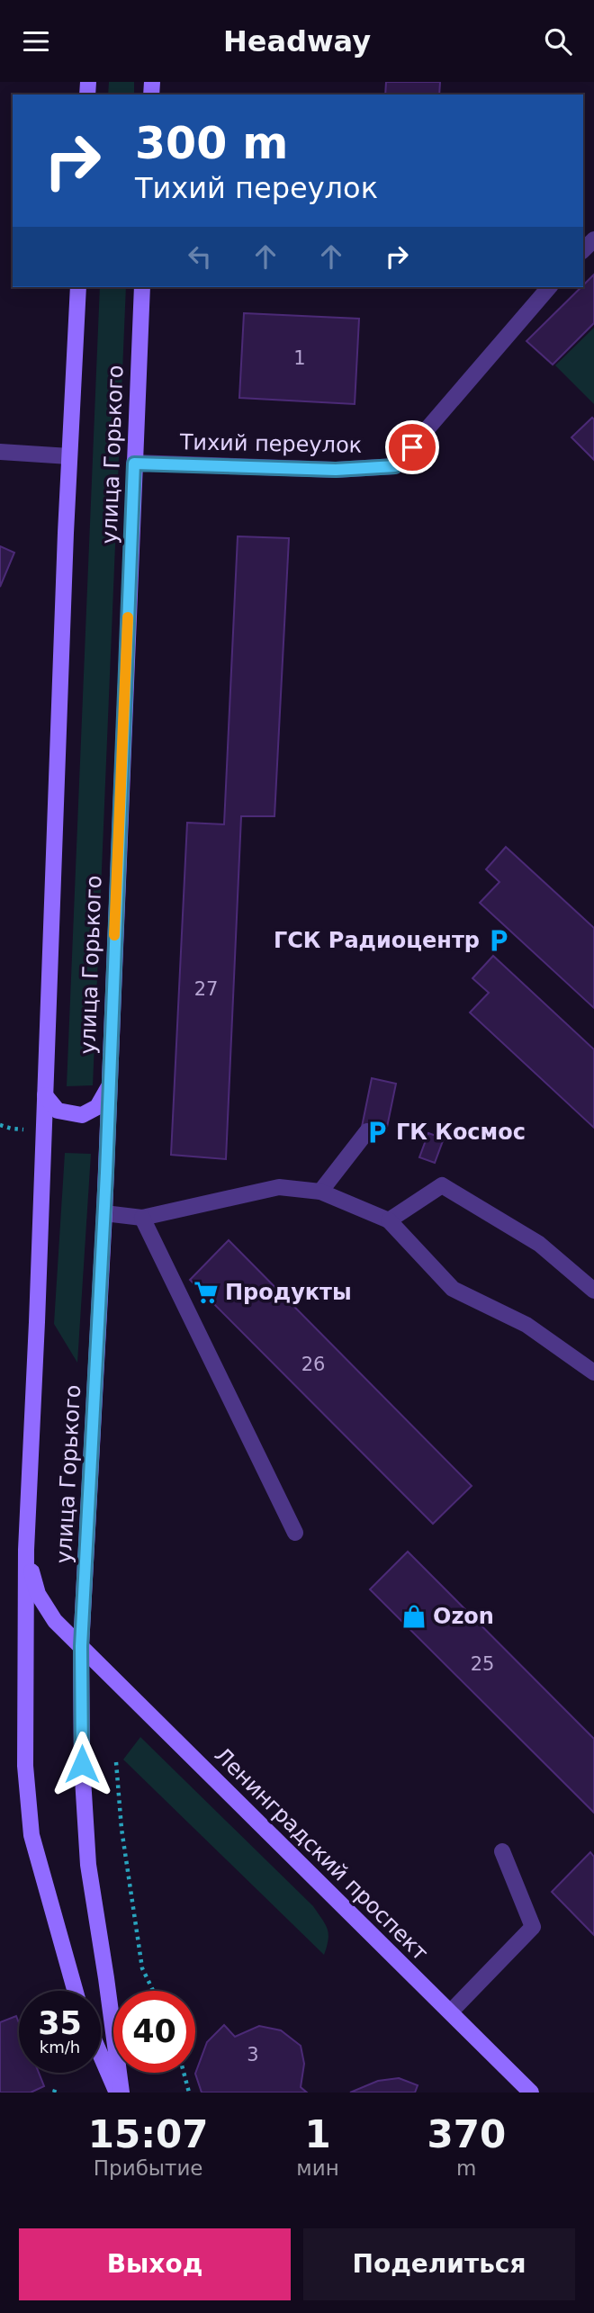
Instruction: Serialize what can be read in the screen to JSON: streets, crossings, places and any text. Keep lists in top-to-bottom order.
{
  "streets": {
    "main road": ["улица Горького", "Ленинградский проспект"],
    "street": ["Тихий переулок"]
  },
  "crossings": [
    ["Тихий переулок", "улица Горького"],
    ["улица Горького", "Ленинградский проспект"]
  ],
  "places": {
    "parking": ["ГСК Радиоцентр", "ГК Космос"],
    "supermarket": ["Продукты"],
    "shop": ["Ozon"]
  },
  "house_numbers": [
    "1",
    "27",
    "26",
    "25",
    "3"
  ],
  "page": {
    "header": "Headway",
    "turn": ["300 m", "Тихий переулок"],
    "speed": "35 km/h",
    "limit": "40",
    "eta": [
      "15:07",
      "Прибытие",
      "1",
      "мин",
      "370",
      "m"
    ],
    "buttons": ["Выход", "Поделиться"]
  }
}
